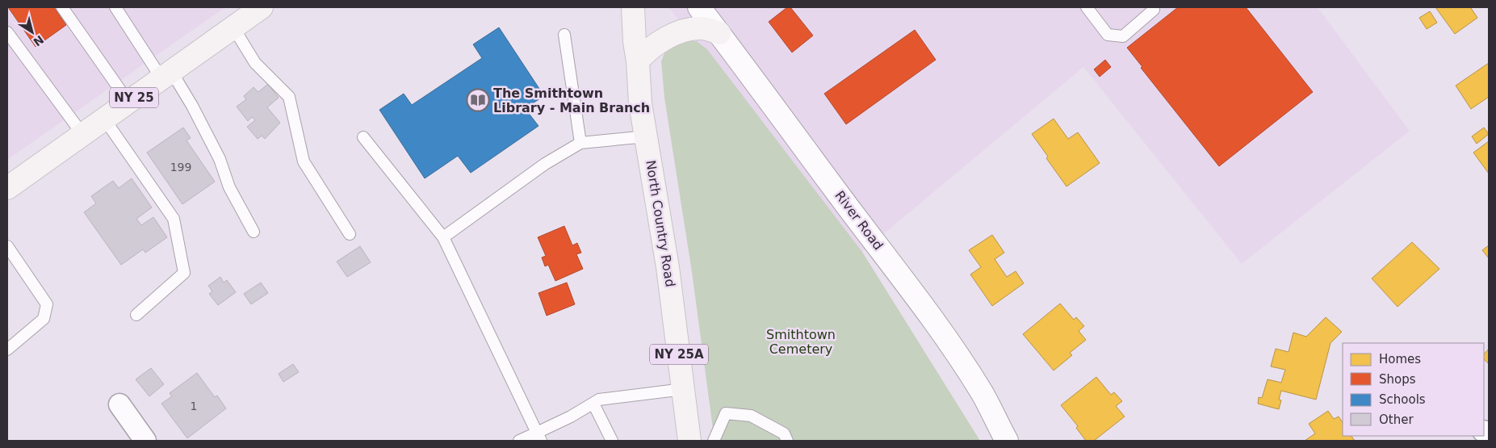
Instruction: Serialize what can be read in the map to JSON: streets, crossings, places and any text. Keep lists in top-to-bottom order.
{
  "streets": {
    "main road": ["NY 25", "North Country Road", "NY 25A"],
    "street": ["River Road"]
  },
  "parks": ["Smithtown Cemetery"],
  "places": {
    "library": ["The Smithtown Library - Main Branch"]
  },
  "house_numbers": ["199", "1"],
  "legend": [
    "Homes",
    "Shops",
    "Schools",
    "Other"
  ],
  "north": "bottom right"
}
